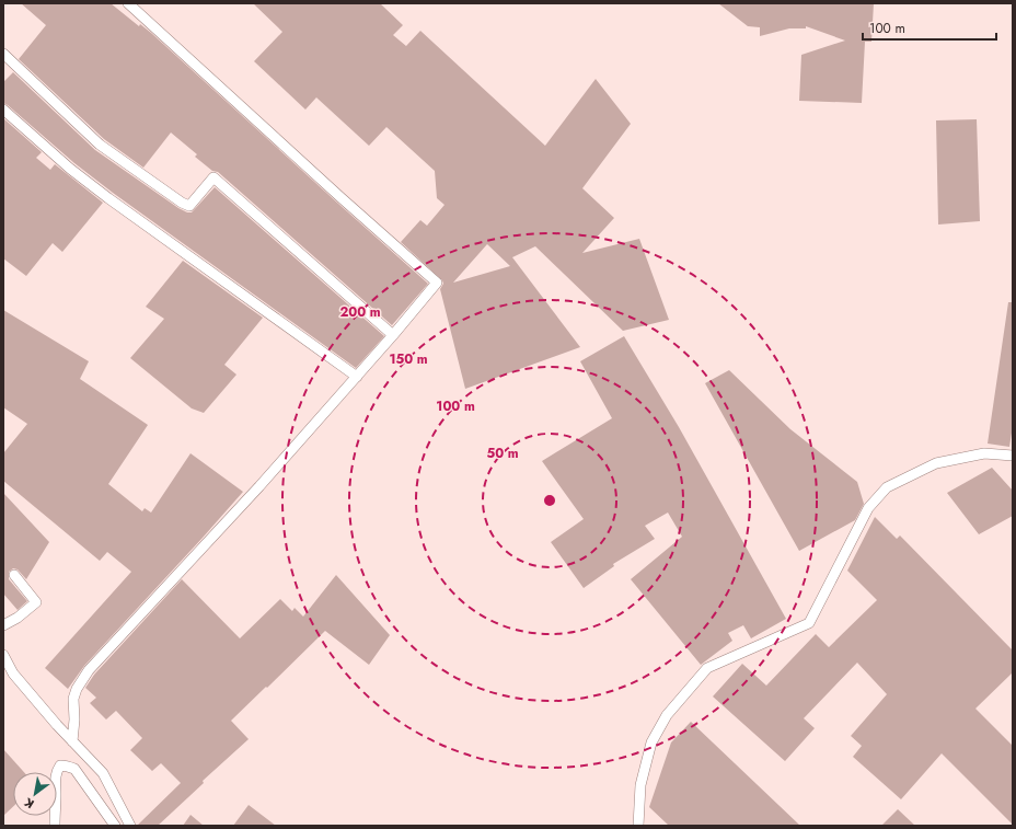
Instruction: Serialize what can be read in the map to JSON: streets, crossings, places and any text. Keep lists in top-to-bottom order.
{
  "scale_bar": "100 m",
  "north": "bottom left",
  "rings": [
    "200 m",
    "150 m",
    "100 m",
    "50 m"
  ]
}
